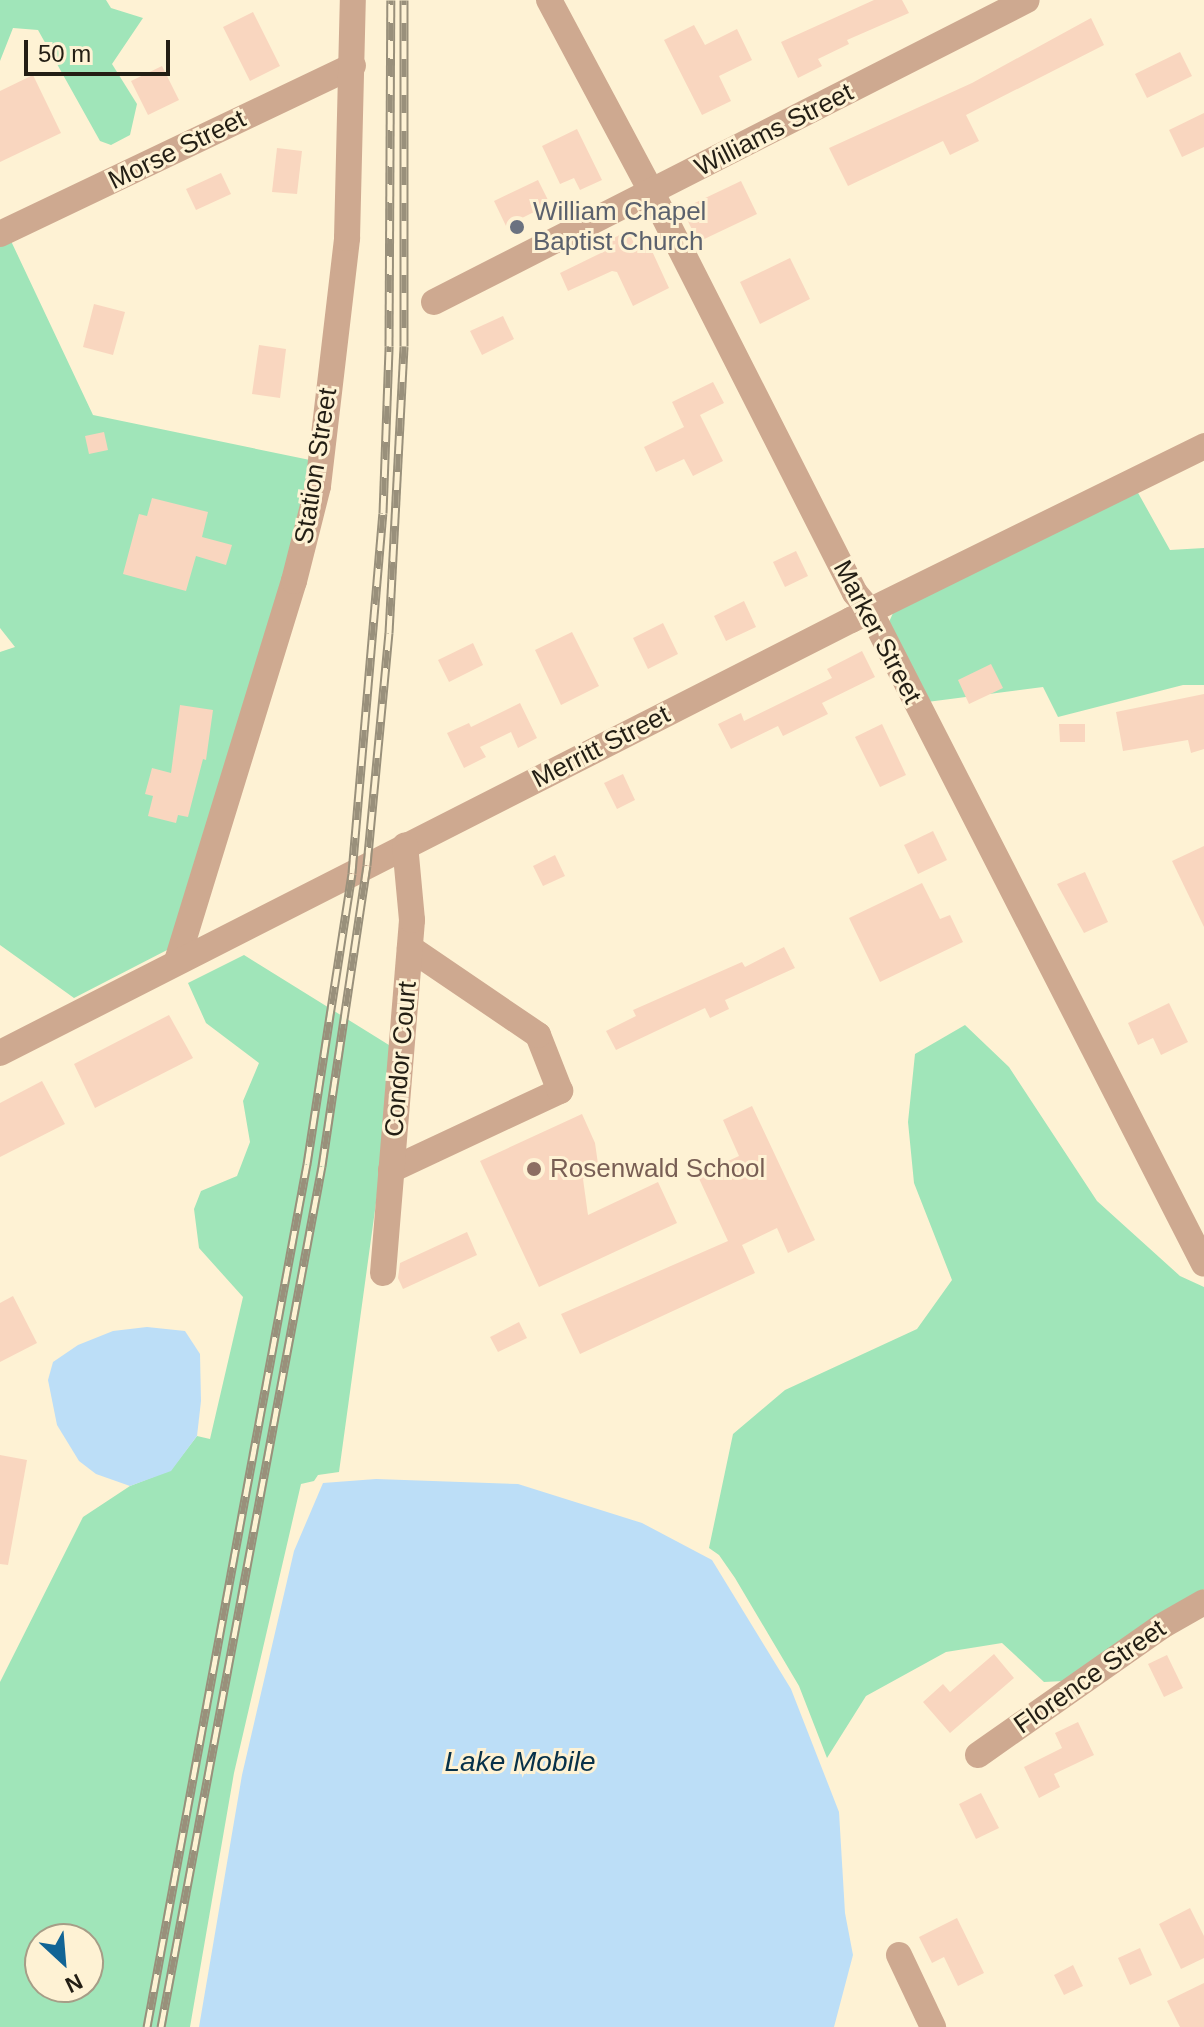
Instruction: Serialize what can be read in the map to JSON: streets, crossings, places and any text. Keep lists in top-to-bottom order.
{
  "streets": {
    "street": [
      "Williams Street",
      "Morse Street",
      "Station Street",
      "Marker Street",
      "Merritt Street",
      "Condor Court",
      "Florence Street"
    ]
  },
  "crossings": [
    ["Williams Street", "Marker Street"],
    ["Morse Street", "Station Street"],
    ["Station Street", "Merritt Street"],
    ["Marker Street", "Merritt Street"],
    ["Merritt Street", "Condor Court"]
  ],
  "water": ["Lake Mobile"],
  "places": ["William Chapel Baptist Church", "Rosenwald School"],
  "scale_bar": "50 m",
  "north": "bottom right"
}
